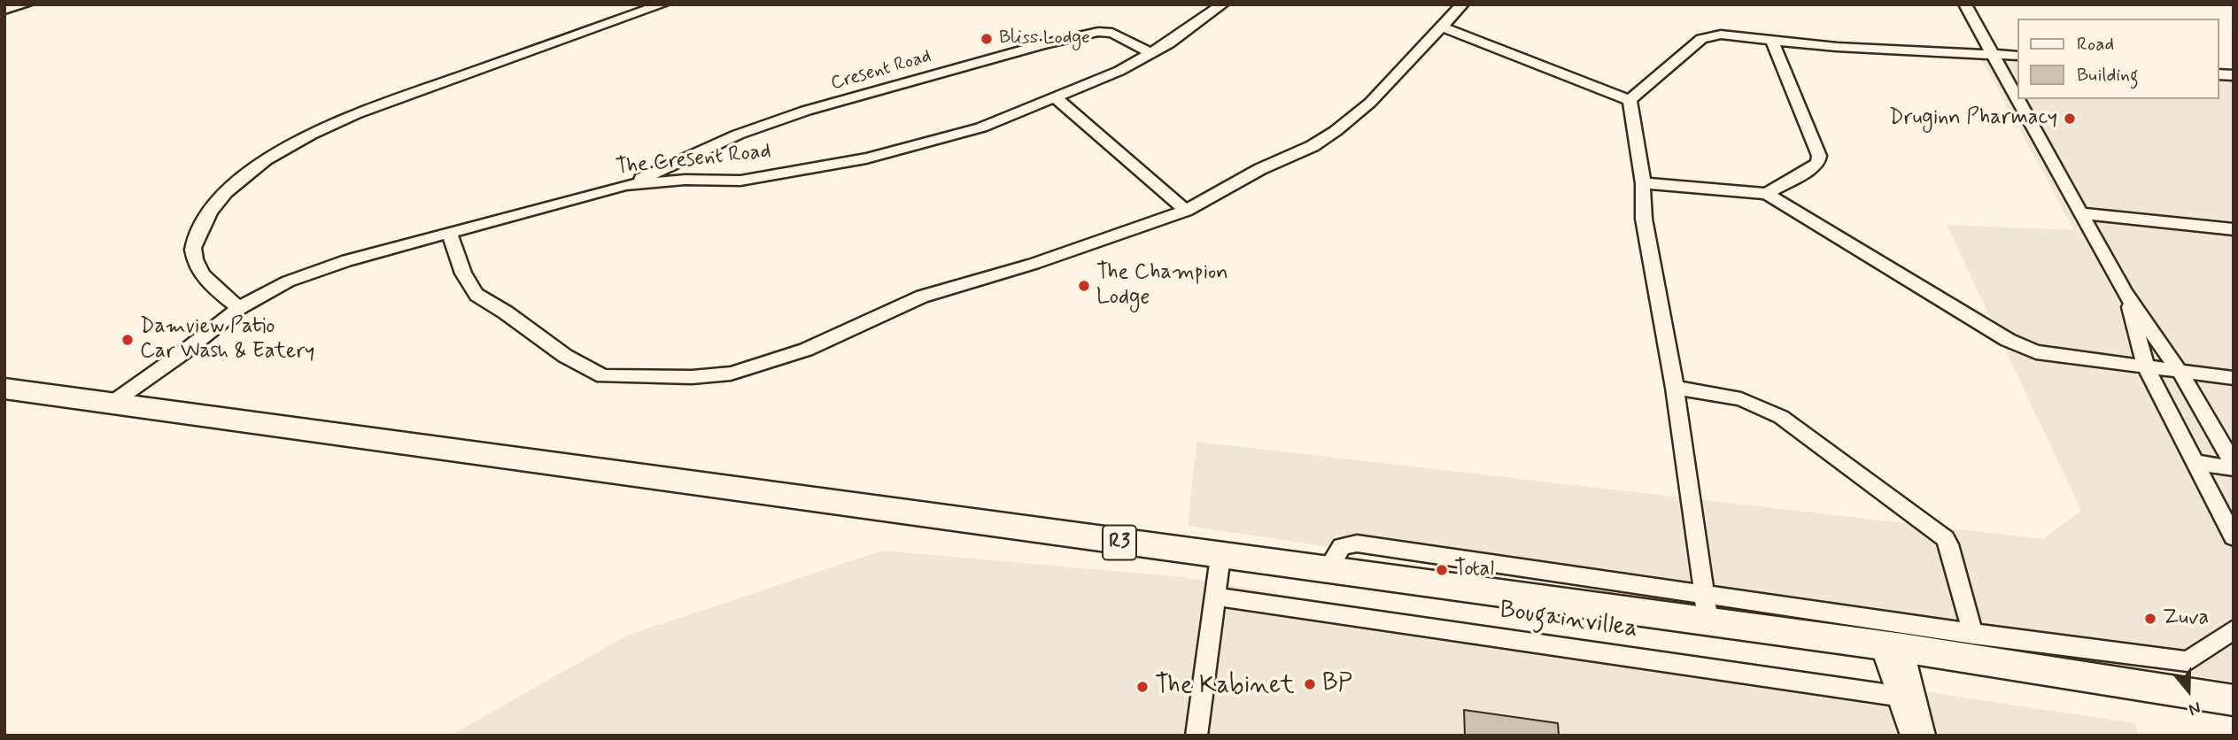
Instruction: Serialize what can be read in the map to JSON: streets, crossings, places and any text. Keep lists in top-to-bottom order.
{
  "streets": {
    "highway": ["R3"],
    "street": ["Cresent Road", "The Cresent Road", "Bougainvillea"]
  },
  "crossings": [
    ["Cresent Road", "The Cresent Road"],
    ["The Cresent Road", "R3"]
  ],
  "places": [
    "Bliss Lodge",
    "Druginn Pharmacy",
    "The Champion Lodge",
    "Damview Patio Car Wash & Eatery",
    "Total",
    "Zuva",
    "BP",
    "The Kabinet"
  ],
  "legend": ["Road", "Building"],
  "north": "bottom"
}
